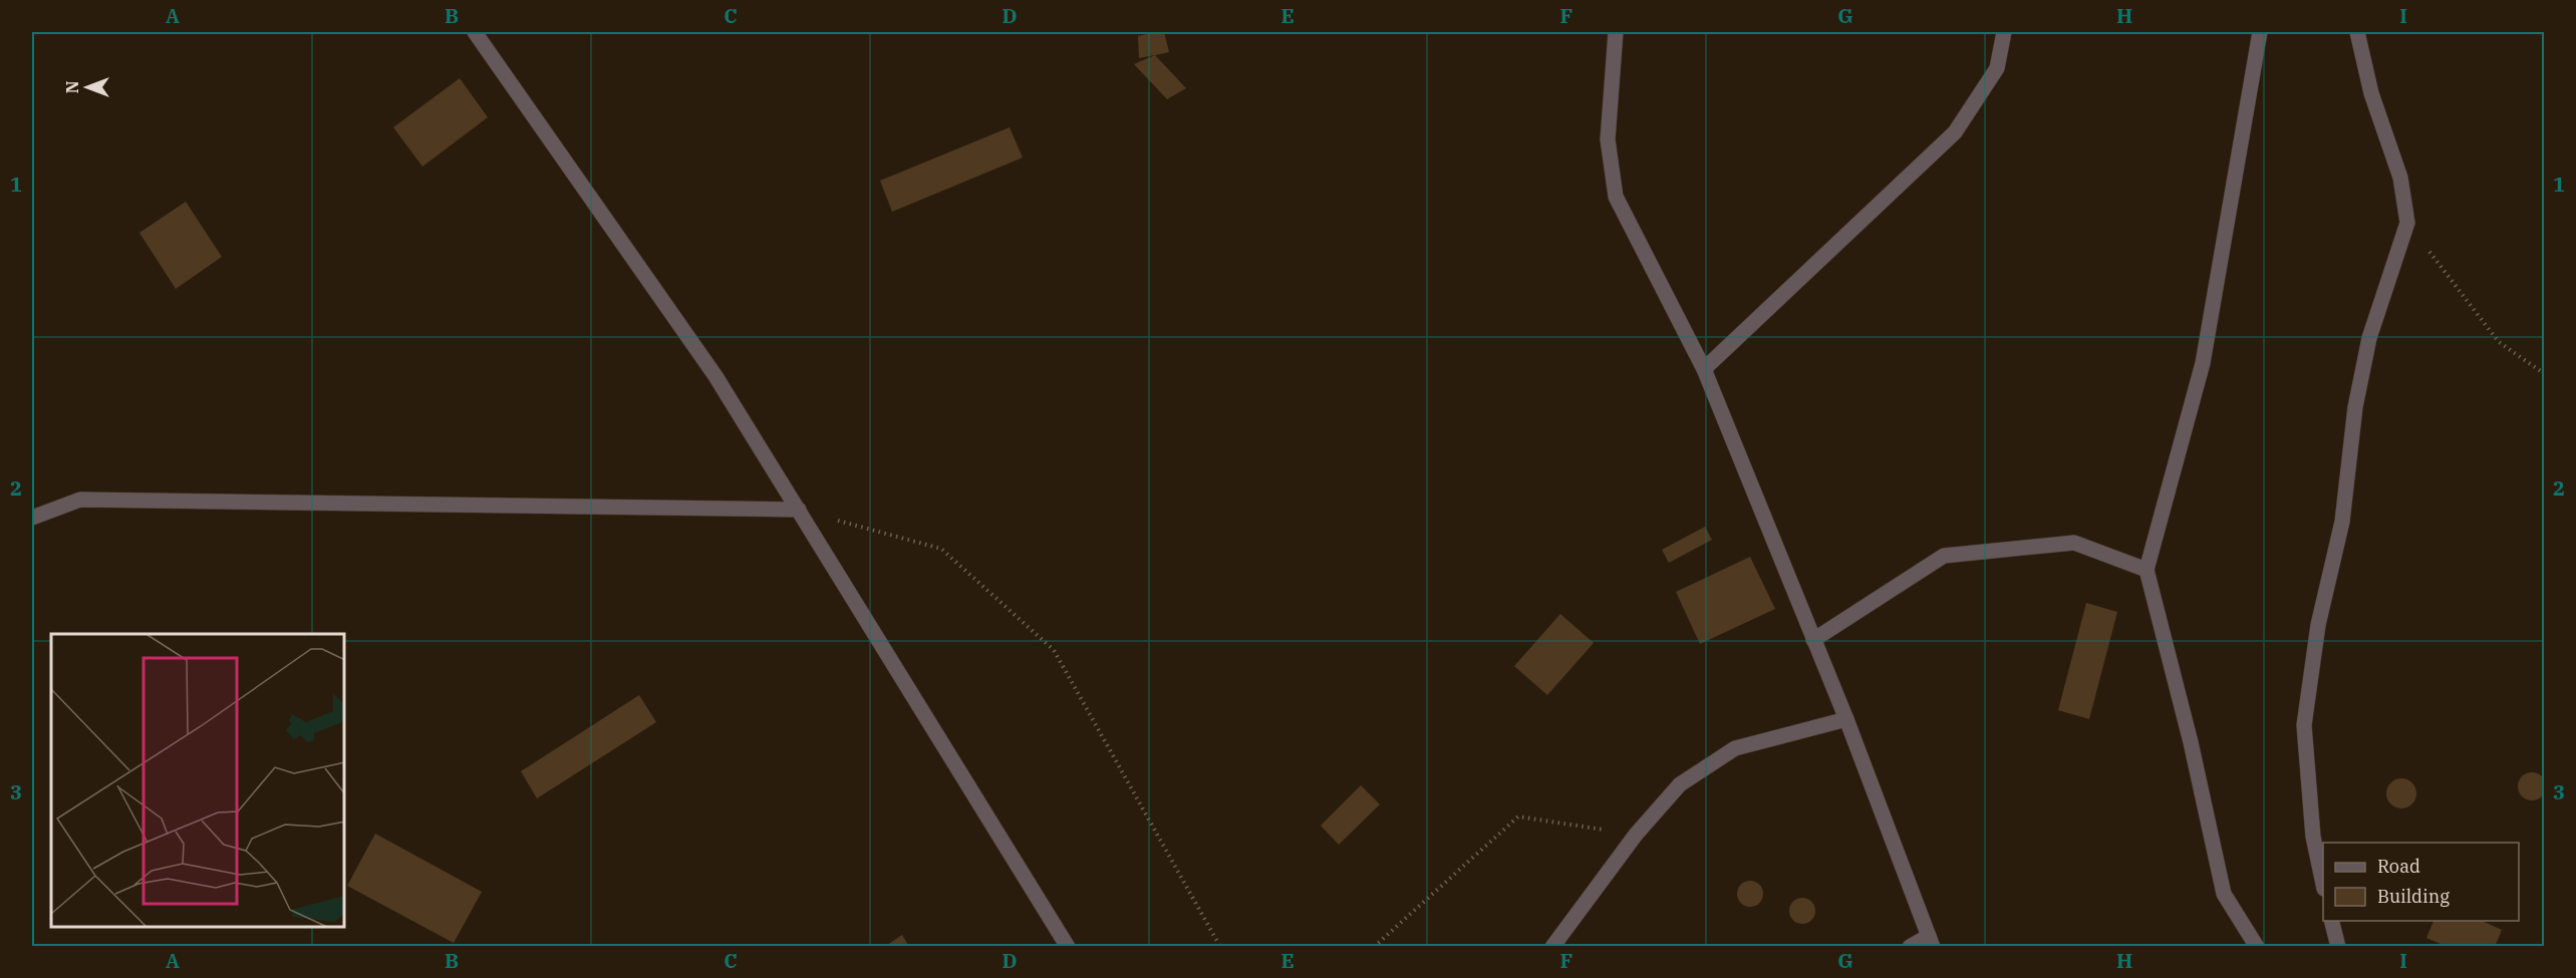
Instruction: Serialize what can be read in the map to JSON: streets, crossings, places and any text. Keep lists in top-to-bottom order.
{
  "legend": ["Road", "Building"],
  "north": "left",
  "grid": {
    "columns": [
      "A",
      "B",
      "C",
      "D",
      "E",
      "F",
      "G",
      "H",
      "I"
    ],
    "rows": ["1", "2", "3"]
  }
}
